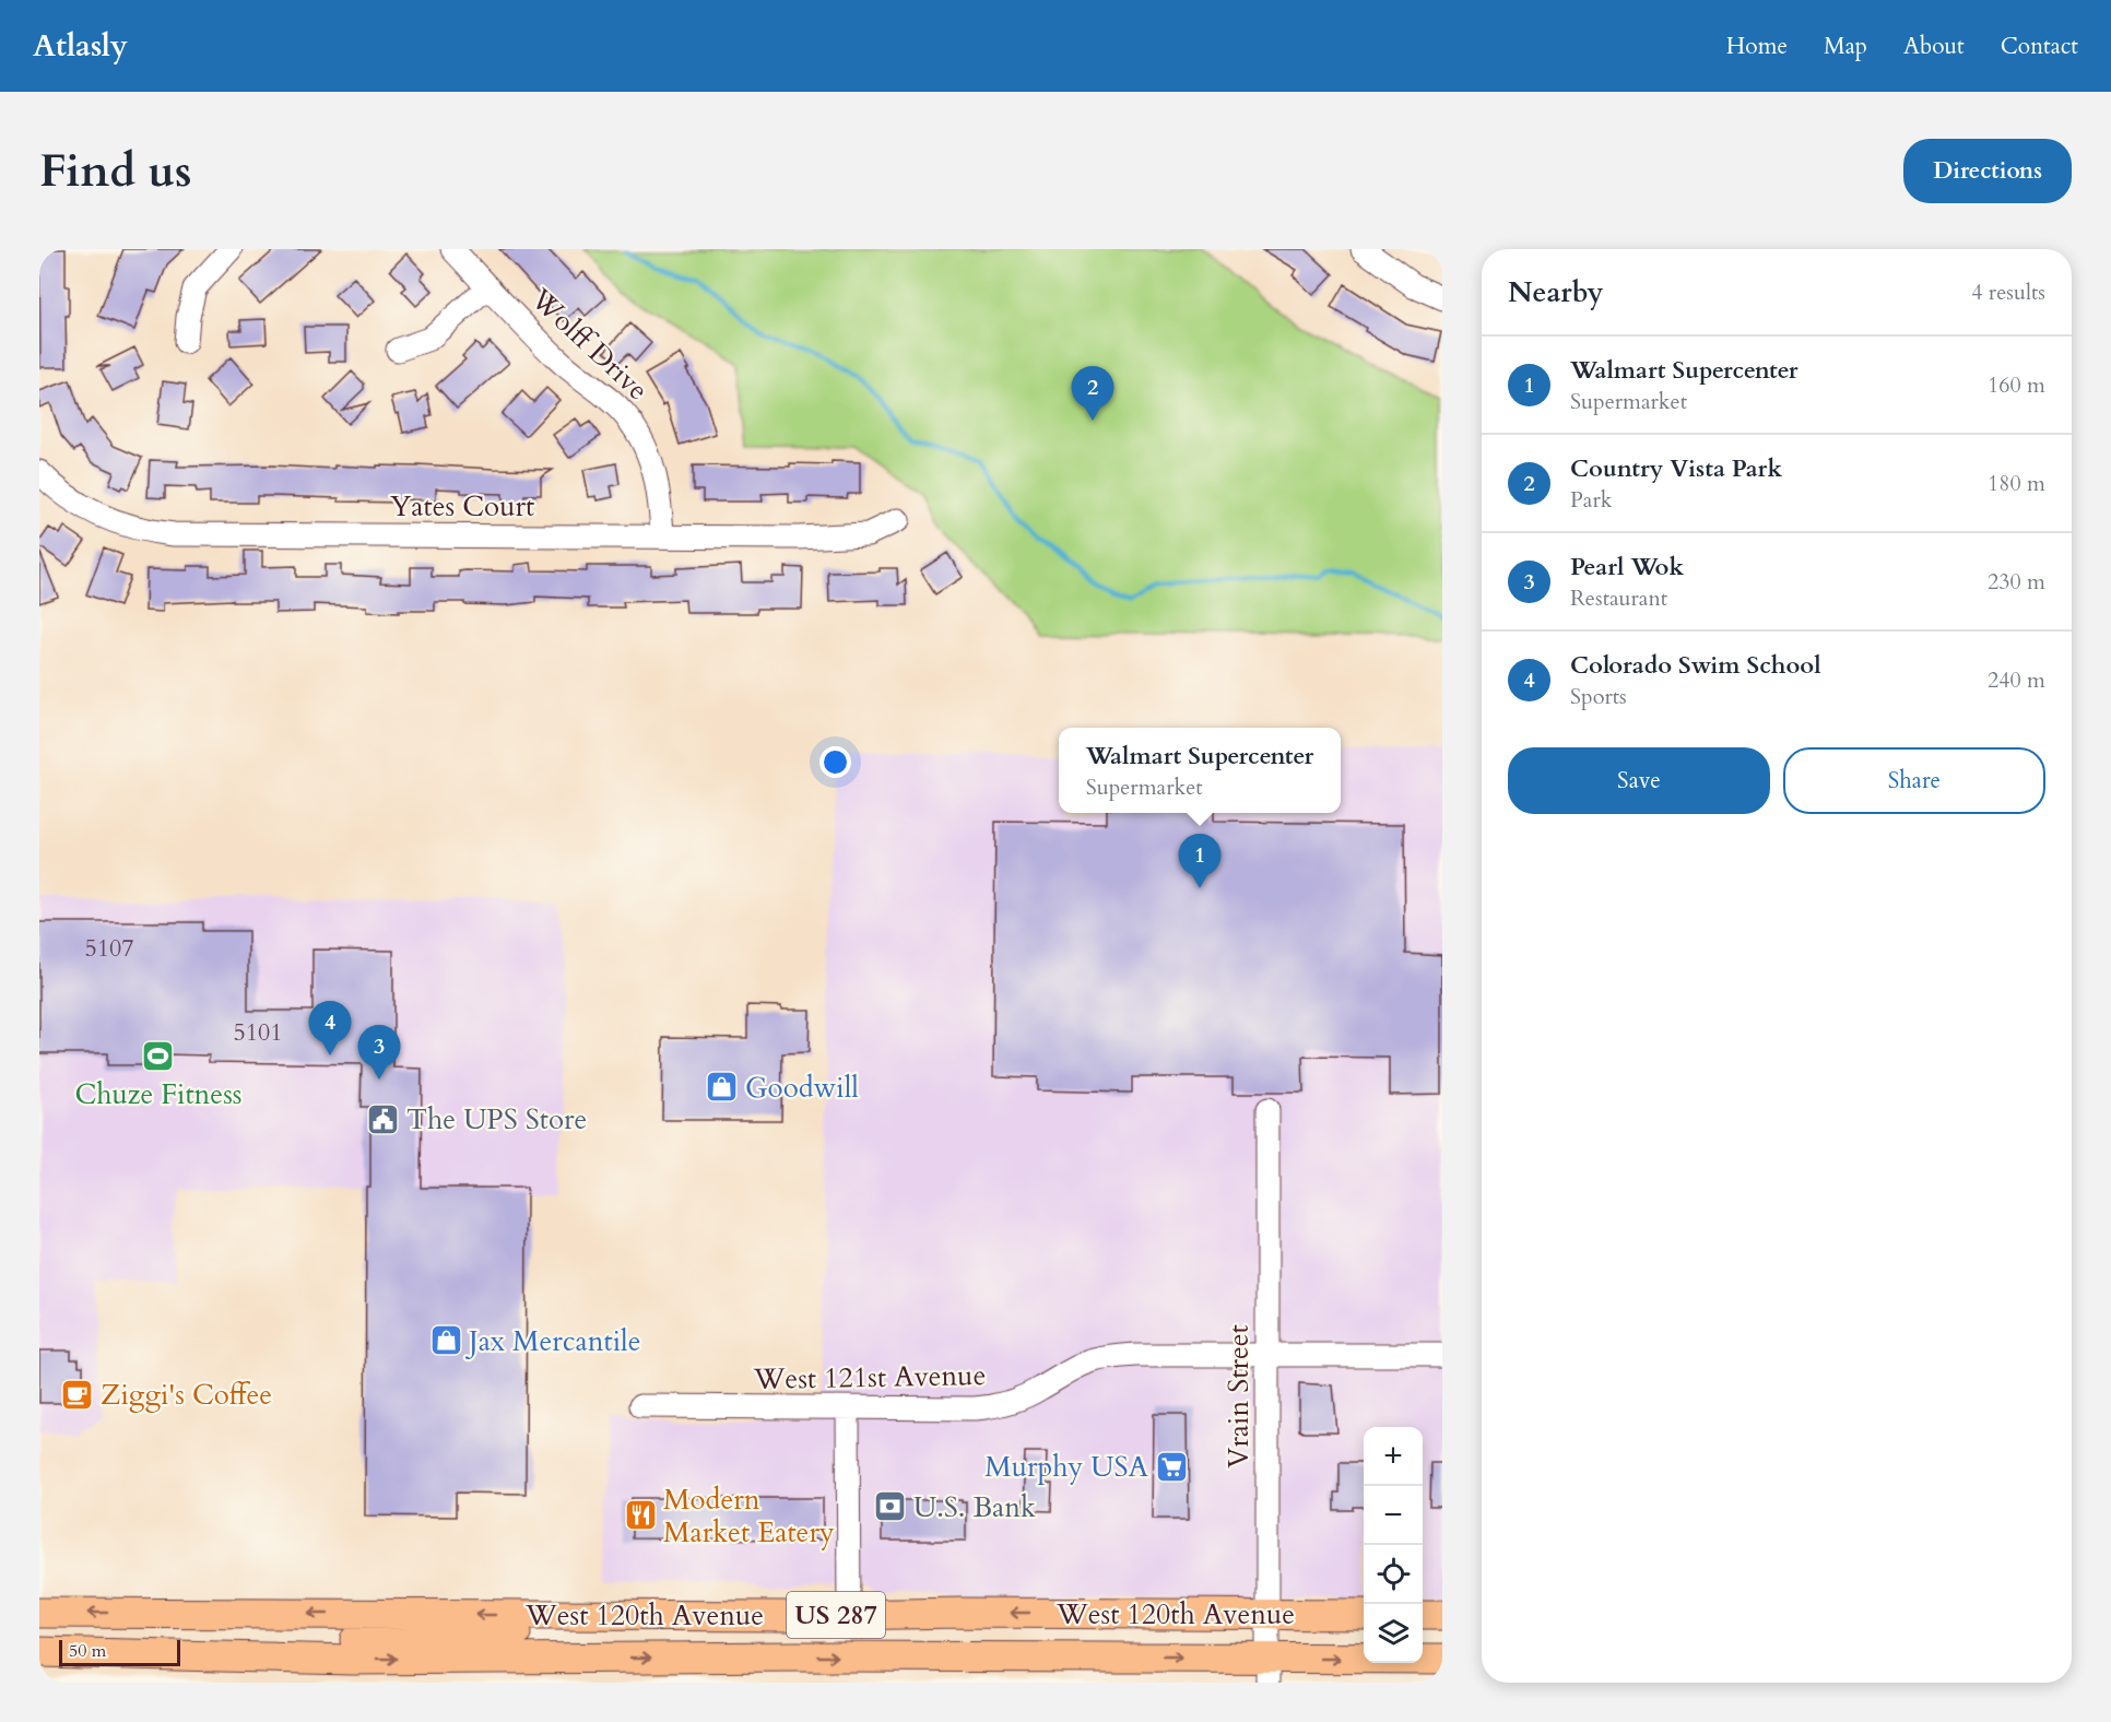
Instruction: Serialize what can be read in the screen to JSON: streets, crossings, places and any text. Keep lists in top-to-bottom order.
{
  "streets": {
    "main road": ["West 120th Avenue", "US 287"],
    "street": [
      "Wolff Drive",
      "Yates Court",
      "West 121st Avenue",
      "Vrain Street"
    ]
  },
  "crossings": [
    ["Wolff Drive", "Yates Court"],
    ["West 121st Avenue", "Vrain Street"],
    ["Vrain Street", "West 120th Avenue"]
  ],
  "places": {
    "sports": ["Chuze Fitness"],
    "shop": ["Goodwill", "Jax Mercantile"],
    "public building": ["The UPS Store"],
    "cafe": ["Ziggi's Coffee"],
    "supermarket": ["Murphy USA"],
    "bank": ["U.S. Bank"],
    "restaurant": ["Modern Market Eatery"]
  },
  "house_numbers": ["5107", "5101"],
  "scale_bar": "50 m",
  "page": {
    "header": "Atlasly",
    "nav": [
      "Home",
      "Map",
      "About",
      "Contact"
    ],
    "buttons": [
      "Directions",
      ["Save", "Share"]
    ],
    "title": "Find us",
    "heading": ["Nearby", "4 results"],
    "list": [
      {
        "mark": "1",
        "name": "Walmart Supercenter",
        "note": "Supermarket",
        "value": "160 m"
      },
      {
        "mark": "2",
        "name": "Country Vista Park",
        "note": "Park",
        "value": "180 m"
      },
      {
        "mark": "3",
        "name": "Pearl Wok",
        "note": "Restaurant",
        "value": "230 m"
      },
      {
        "mark": "4",
        "name": "Colorado Swim School",
        "note": "Sports",
        "value": "240 m"
      }
    ],
    "pins": [
      "2",
      "1",
      "4",
      "3"
    ],
    "popup": ["Walmart Supercenter", "Supermarket"],
    "map_buttons": ["+", "−"],
    "scale": "50 m"
  }
}
